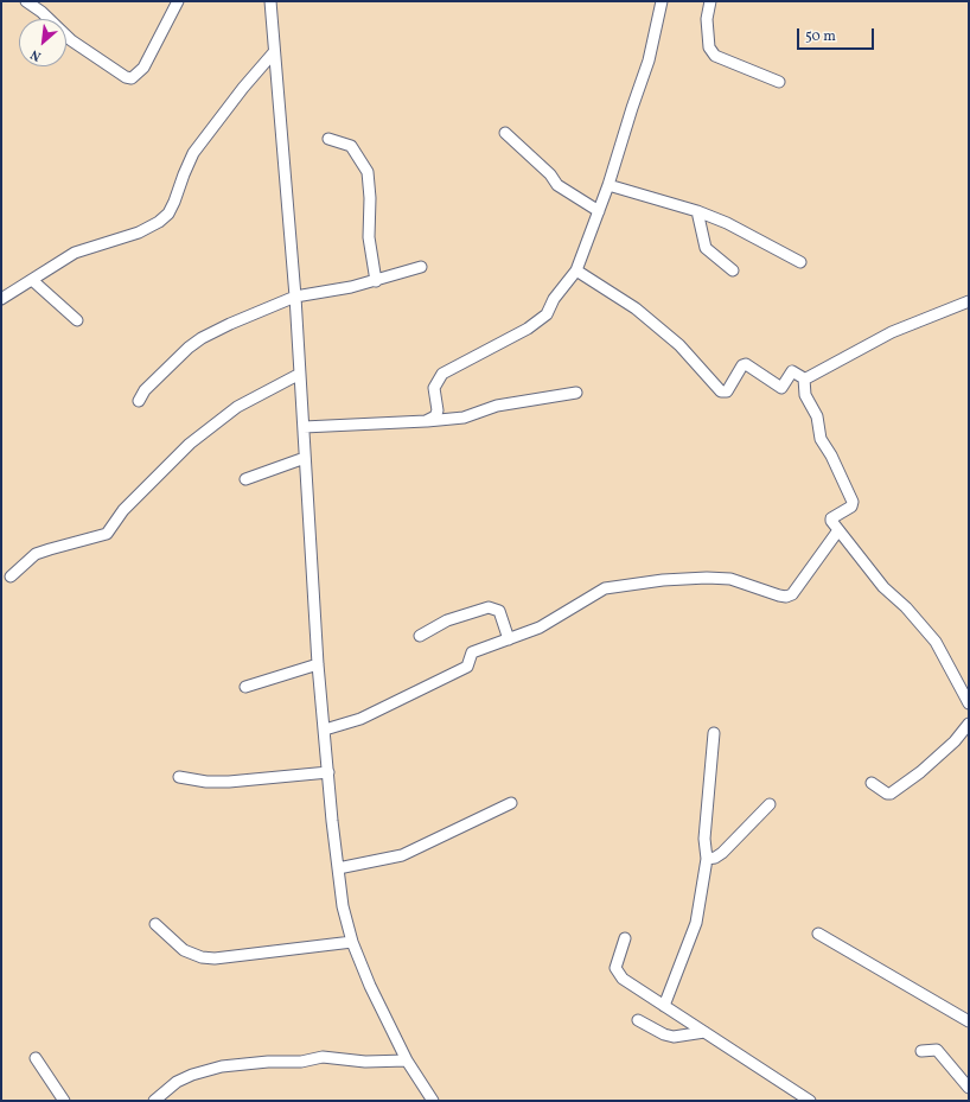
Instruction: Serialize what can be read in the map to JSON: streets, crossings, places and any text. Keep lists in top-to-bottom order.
{
  "scale_bar": "50 m",
  "north": "bottom left"
}
